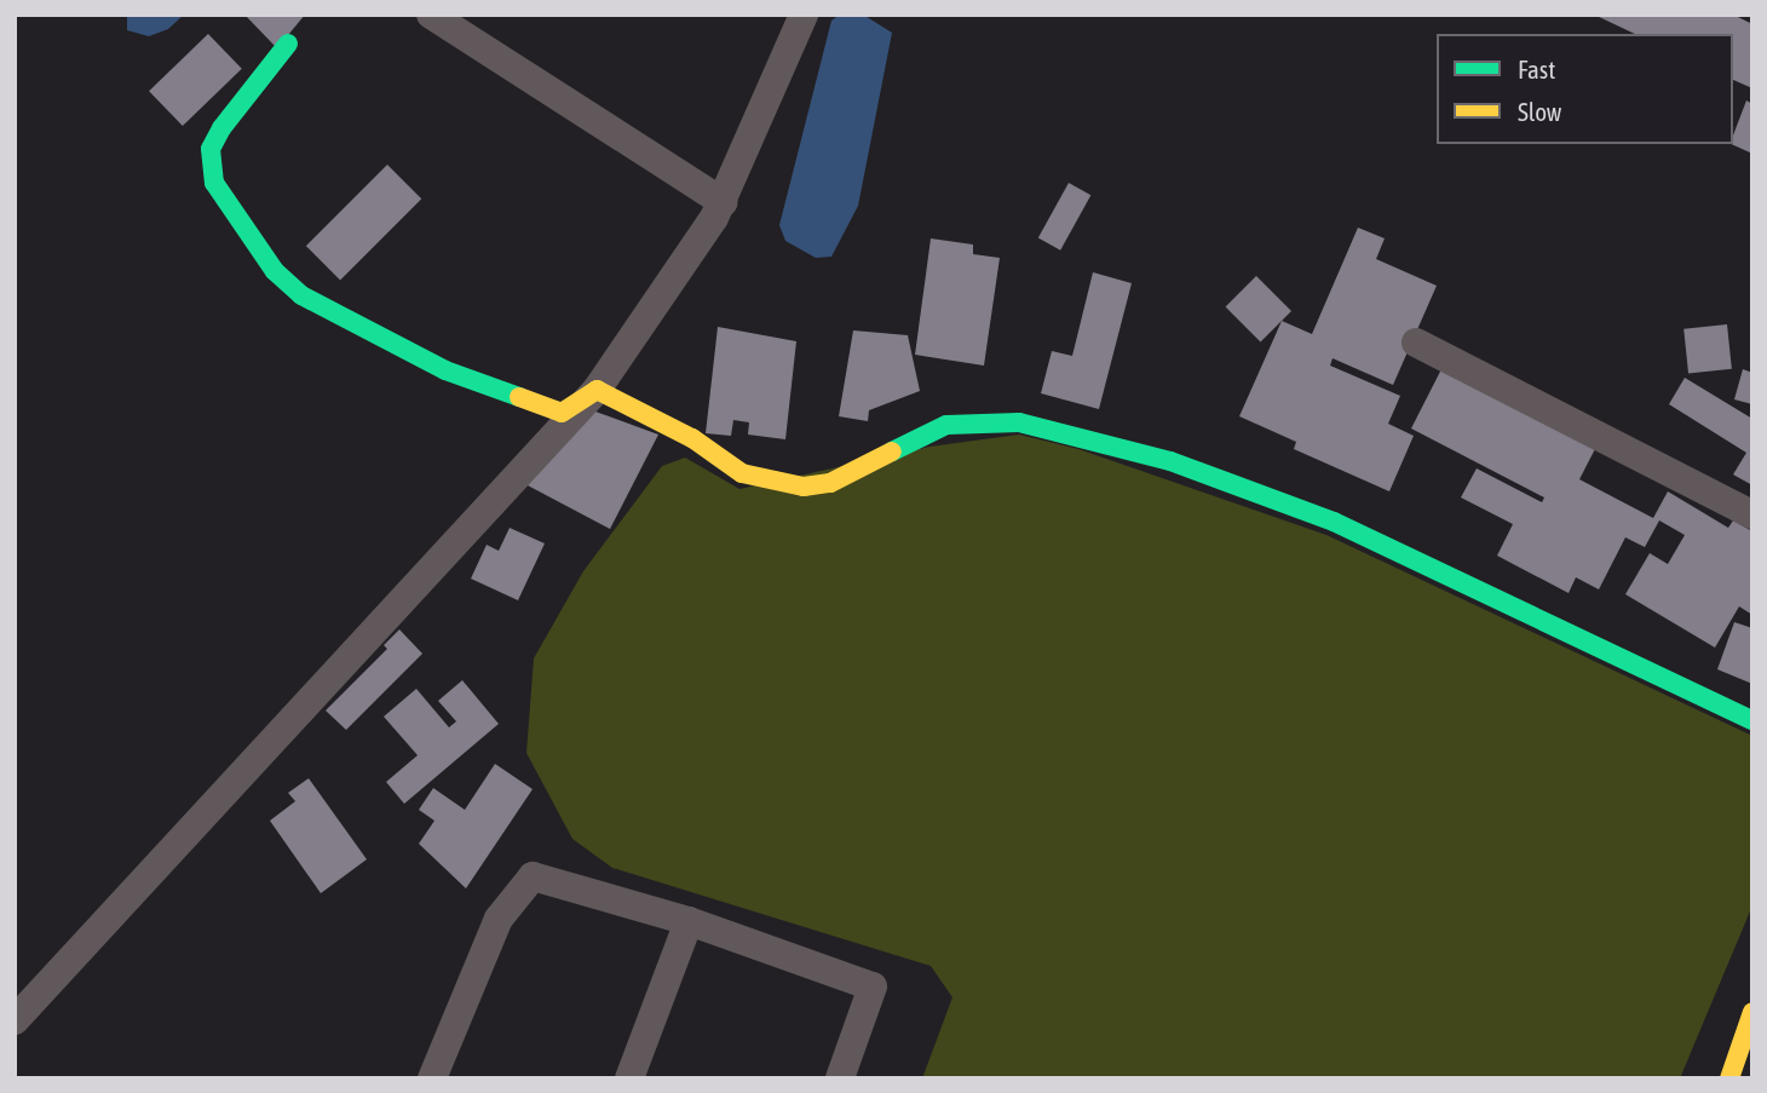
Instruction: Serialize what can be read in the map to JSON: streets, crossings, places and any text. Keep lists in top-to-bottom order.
{
  "legend": ["Fast", "Slow"]
}
